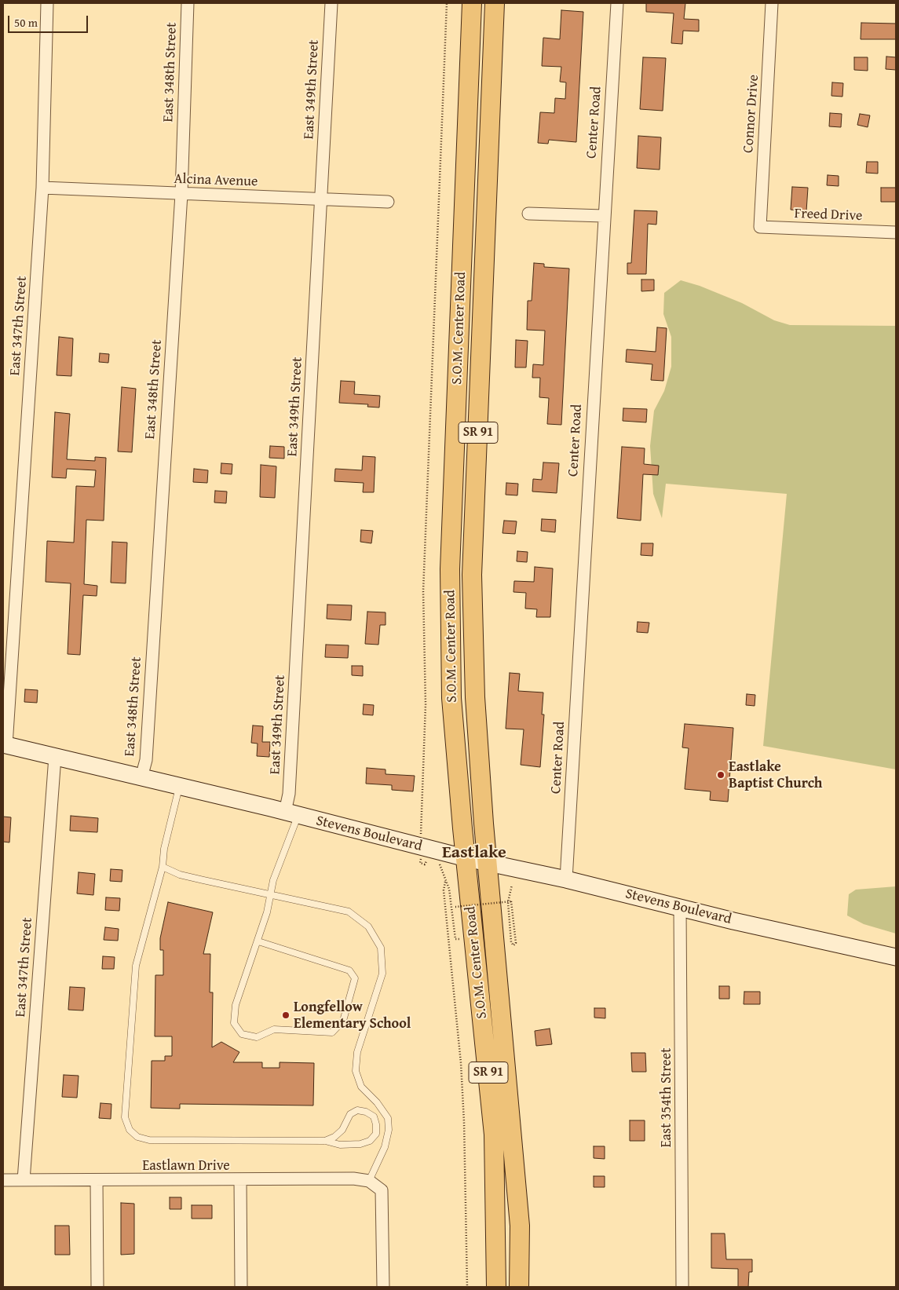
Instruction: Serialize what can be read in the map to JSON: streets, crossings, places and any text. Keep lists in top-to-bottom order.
{
  "streets": {
    "main road": ["S.O.M. Center Road", "SR 91"],
    "street": [
      "East 348th Street",
      "East 349th Street",
      "Connor Drive",
      "Center Road",
      "Alcina Avenue",
      "Freed Drive",
      "East 347th Street",
      "Stevens Boulevard",
      "East 354th Street",
      "Eastlawn Drive"
    ]
  },
  "crossings": [
    ["East 348th Street", "Alcina Avenue"],
    ["East 348th Street", "Stevens Boulevard"],
    ["East 349th Street", "Alcina Avenue"],
    ["East 349th Street", "Stevens Boulevard"],
    ["Connor Drive", "Freed Drive"],
    ["Center Road", "Stevens Boulevard"],
    ["Alcina Avenue", "East 347th Street"],
    ["East 347th Street", "Stevens Boulevard"],
    ["East 347th Street", "Eastlawn Drive"],
    ["S.O.M. Center Road", "Stevens Boulevard"],
    ["Stevens Boulevard", "East 354th Street"]
  ],
  "districts": ["Eastlake"],
  "places": ["Eastlake Baptist Church", "Longfellow Elementary School"],
  "scale_bar": "50 m"
}
